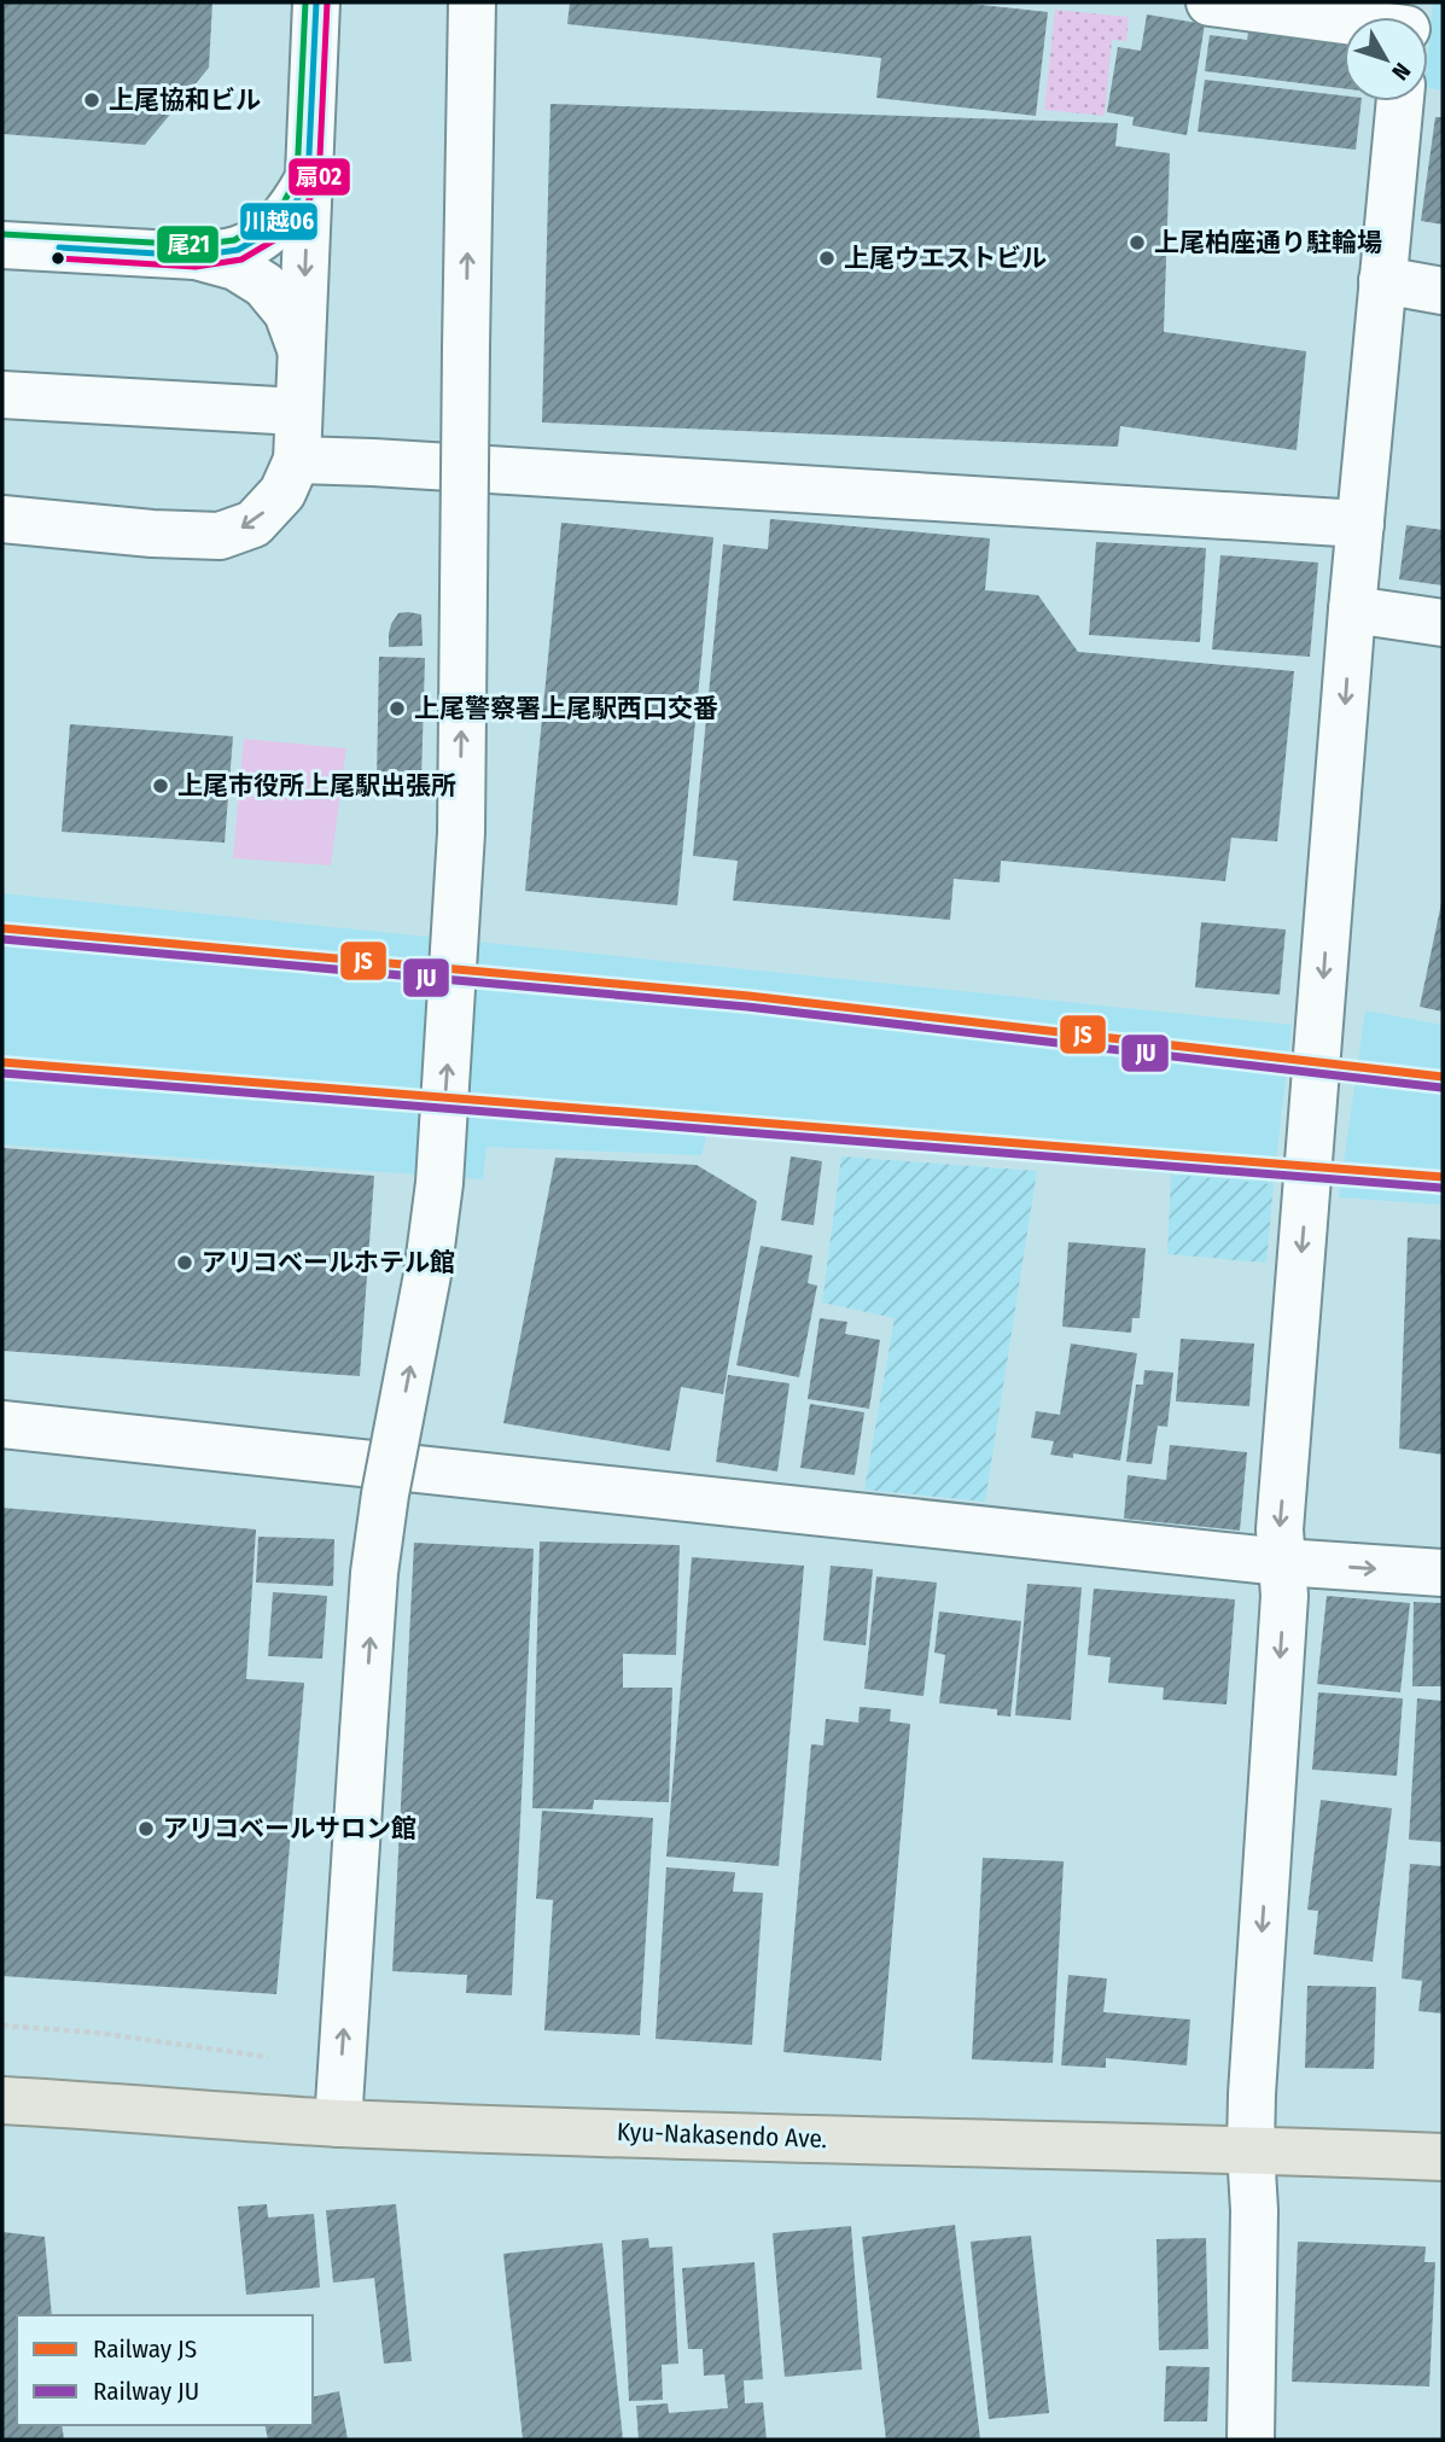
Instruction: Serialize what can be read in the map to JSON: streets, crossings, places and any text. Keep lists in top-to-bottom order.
{
  "streets": {
    "main road": ["Kyu-Nakasendo Ave."]
  },
  "places": [
    "上尾協和ビル",
    "上尾柏座通り駐輪場",
    "上尾ウエストビル",
    "上尾警察署上尾駅西口交番",
    "上尾市役所上尾駅出張所",
    "アリコベールホテル館",
    "アリコベールサロン館"
  ],
  "lines": [
    "transit line 川越06",
    "transit line 扇02",
    "transit line 尾21",
    "rail line JS",
    "rail line JU"
  ],
  "legend": ["Railway JS", "Railway JU"],
  "north": "bottom right"
}
